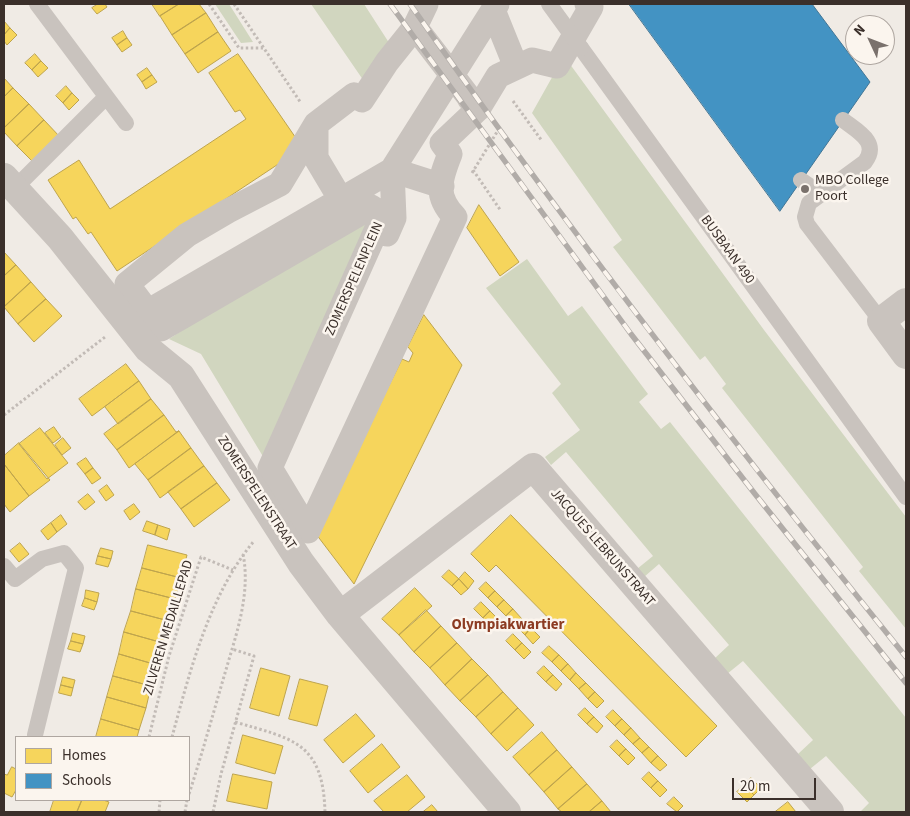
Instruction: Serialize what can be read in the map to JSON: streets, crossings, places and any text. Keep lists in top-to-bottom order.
{
  "streets": {
    "street": ["ZOMERSPELENPLEIN", "ZOMERSPELENSTRAAT", "JACQUES LEBRUNSTRAAT"],
    "lane": ["BUSBAAN 490"],
    "path": ["ZILVEREN MEDAILLEPAD"]
  },
  "crossings": [
    ["ZOMERSPELENPLEIN", "ZOMERSPELENSTRAAT"],
    ["ZOMERSPELENSTRAAT", "JACQUES LEBRUNSTRAAT"]
  ],
  "districts": ["Olympiakwartier"],
  "places": ["MBO College Poort"],
  "legend": ["Homes", "Schools"],
  "scale_bar": "20 m",
  "north": "top left"
}
